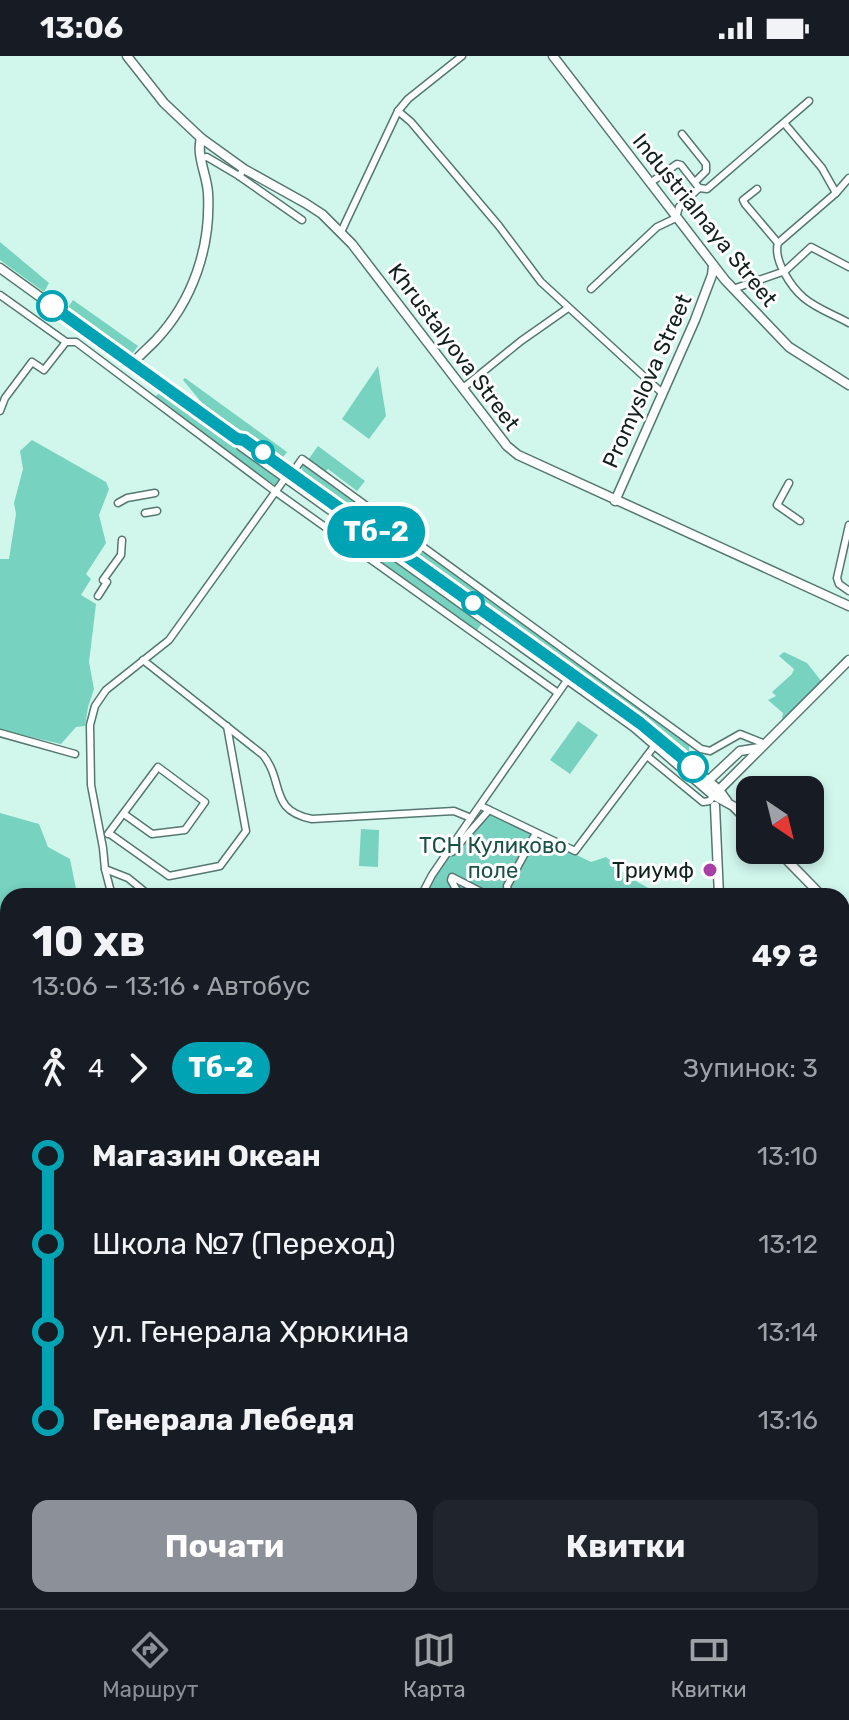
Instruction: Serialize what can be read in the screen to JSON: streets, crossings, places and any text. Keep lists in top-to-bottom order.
{
  "streets": {
    "main road": ["Industrialnaya Street", "Khrustalyova Street", "Promyslova Street"]
  },
  "crossings": [
    ["Industrialnaya Street", "Promyslova Street"],
    ["Khrustalyova Street", "Promyslova Street"]
  ],
  "parks": ["ТСН Куликово поле"],
  "places": ["Триумф"],
  "lines": ["bus line Тб-2"],
  "north": "bottom right",
  "page": {
    "status": "13:06",
    "on_map": "Тб-2",
    "heading": ["10 хв", "13:06 – 13:16 · Автобус", "49 ₴"],
    "legs": ["4", "Тб-2", "Зупинок: 3"],
    "list": [
      {
        "name": "Магазин Океан",
        "value": "13:10"
      },
      {
        "name": "Школа №7 (Переход)",
        "value": "13:12"
      },
      {
        "name": "ул. Генерала Хрюкина",
        "value": "13:14"
      },
      {
        "name": "Генерала Лебедя",
        "value": "13:16"
      }
    ],
    "buttons": ["Почати", "Квитки"],
    "tabs": ["Маршрут", "Карта", "Квитки"]
  }
}
